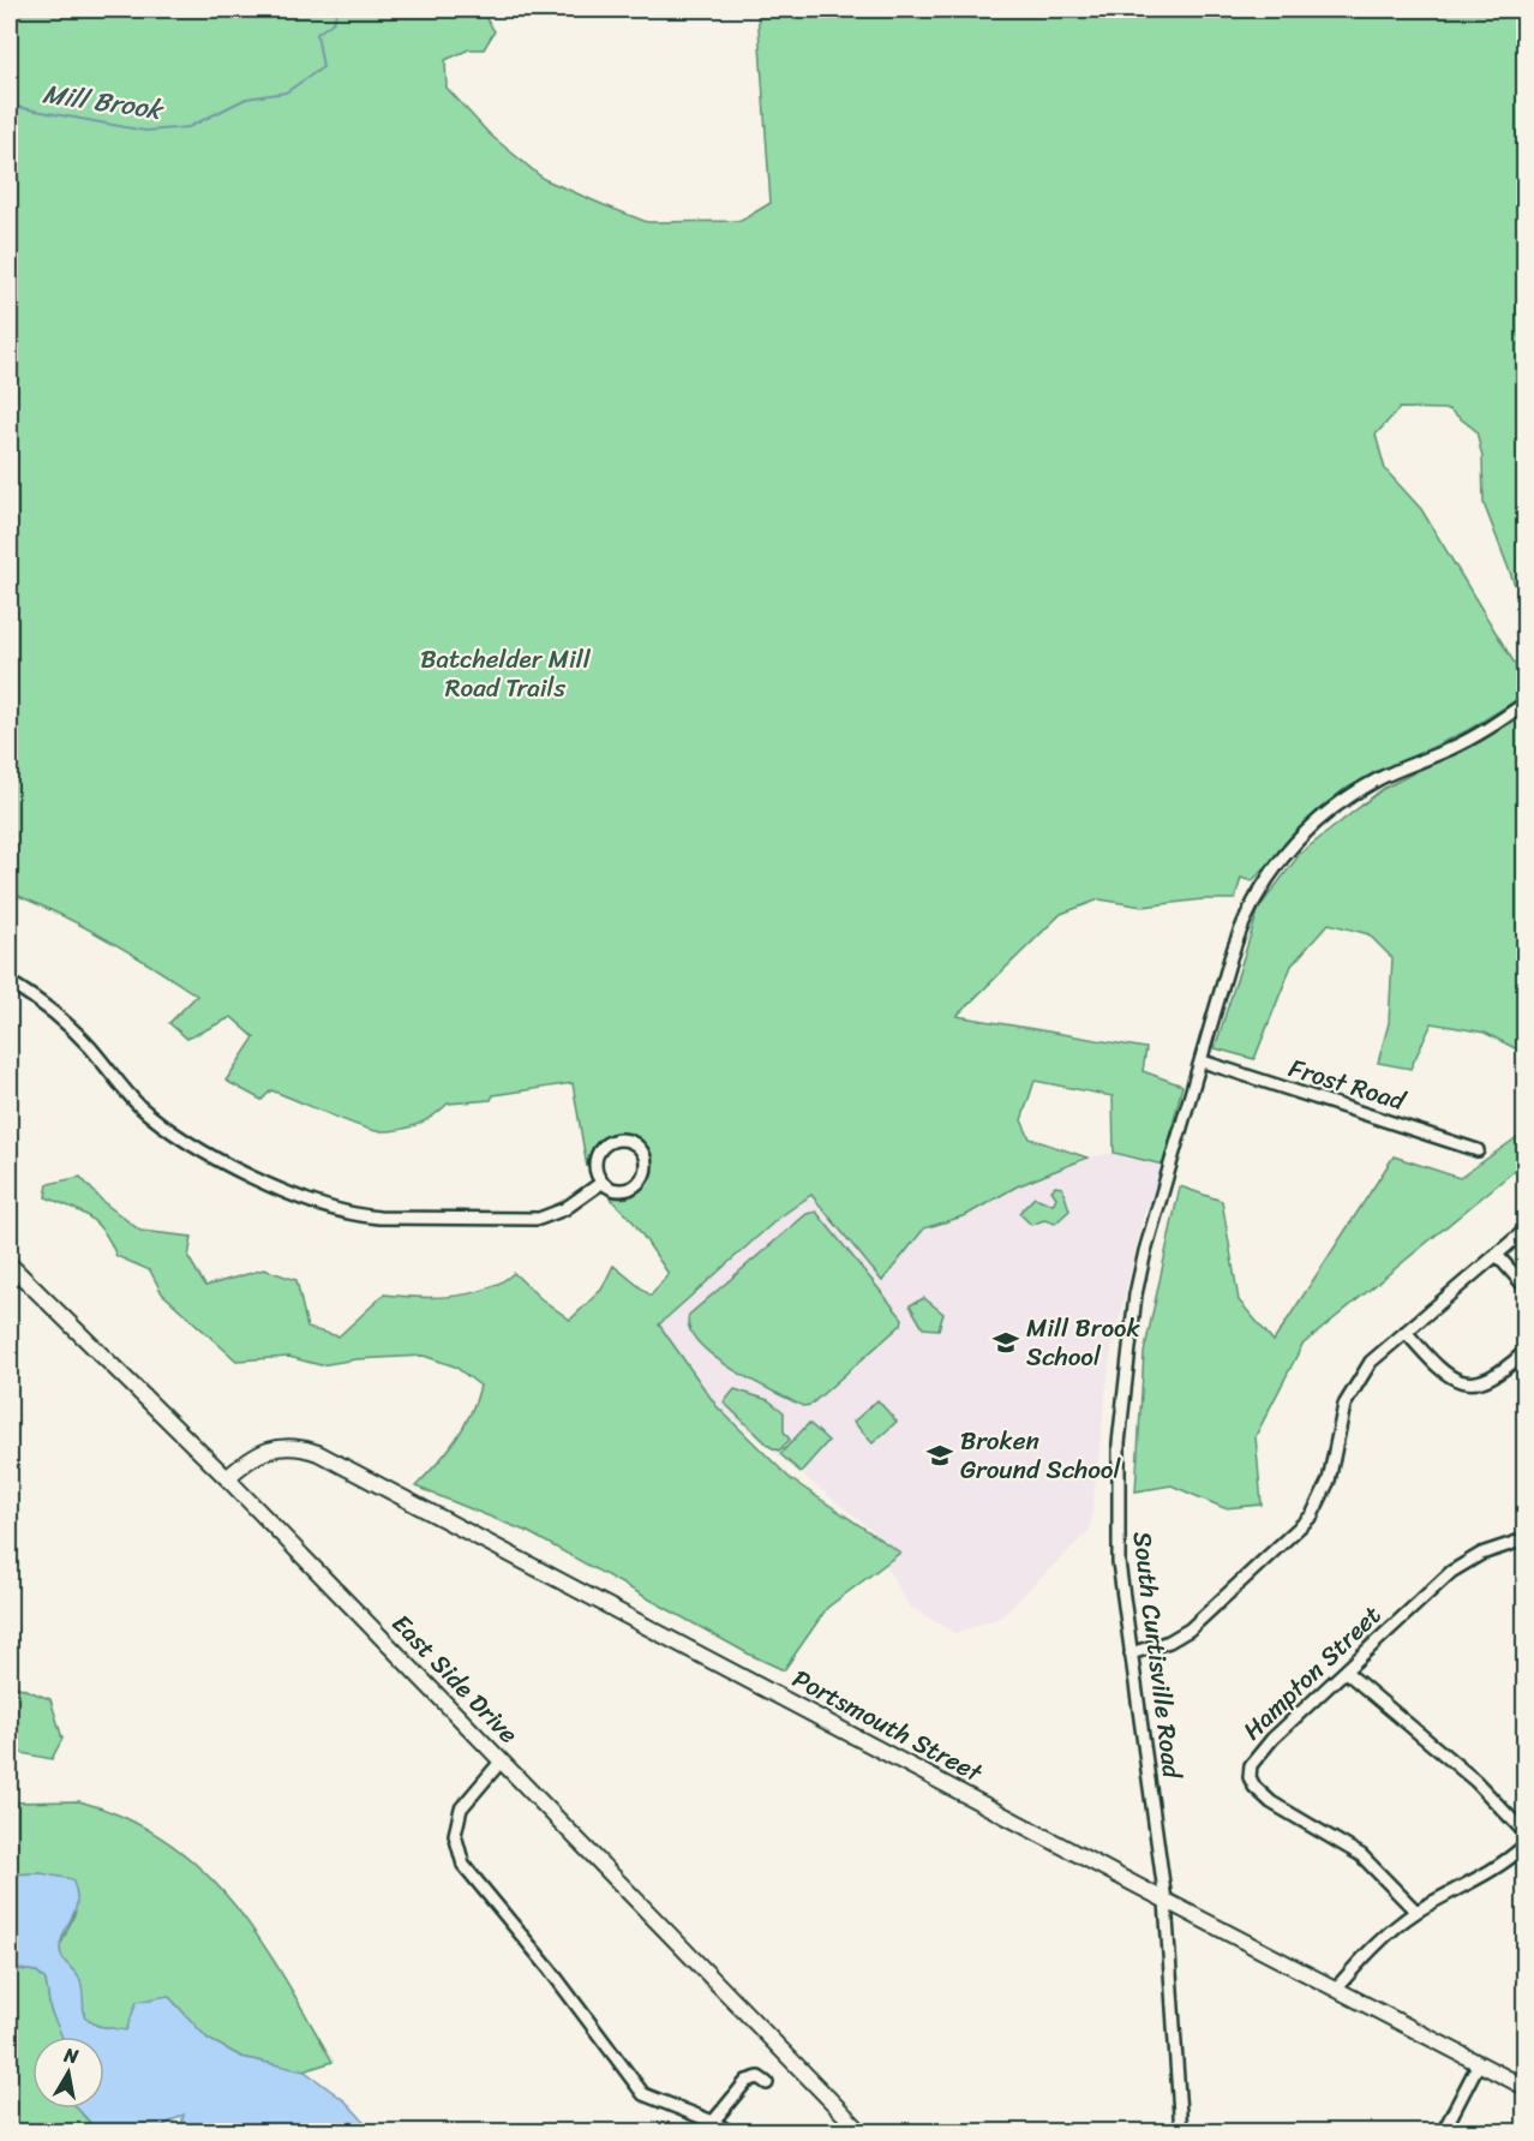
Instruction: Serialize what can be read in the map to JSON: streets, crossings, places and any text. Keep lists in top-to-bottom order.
{
  "streets": {
    "street": [
      "Frost Road",
      "South Curtisville Road",
      "Hampton Street",
      "East Side Drive",
      "Portsmouth Street"
    ]
  },
  "crossings": [
    ["Frost Road", "South Curtisville Road"],
    ["South Curtisville Road", "Portsmouth Street"],
    ["East Side Drive", "Portsmouth Street"]
  ],
  "water": ["Mill Brook"],
  "parks": ["Batchelder Mill Road Trails"],
  "places": {
    "school or university": ["Mill Brook School", "Broken Ground School"]
  },
  "north": "top"
}
